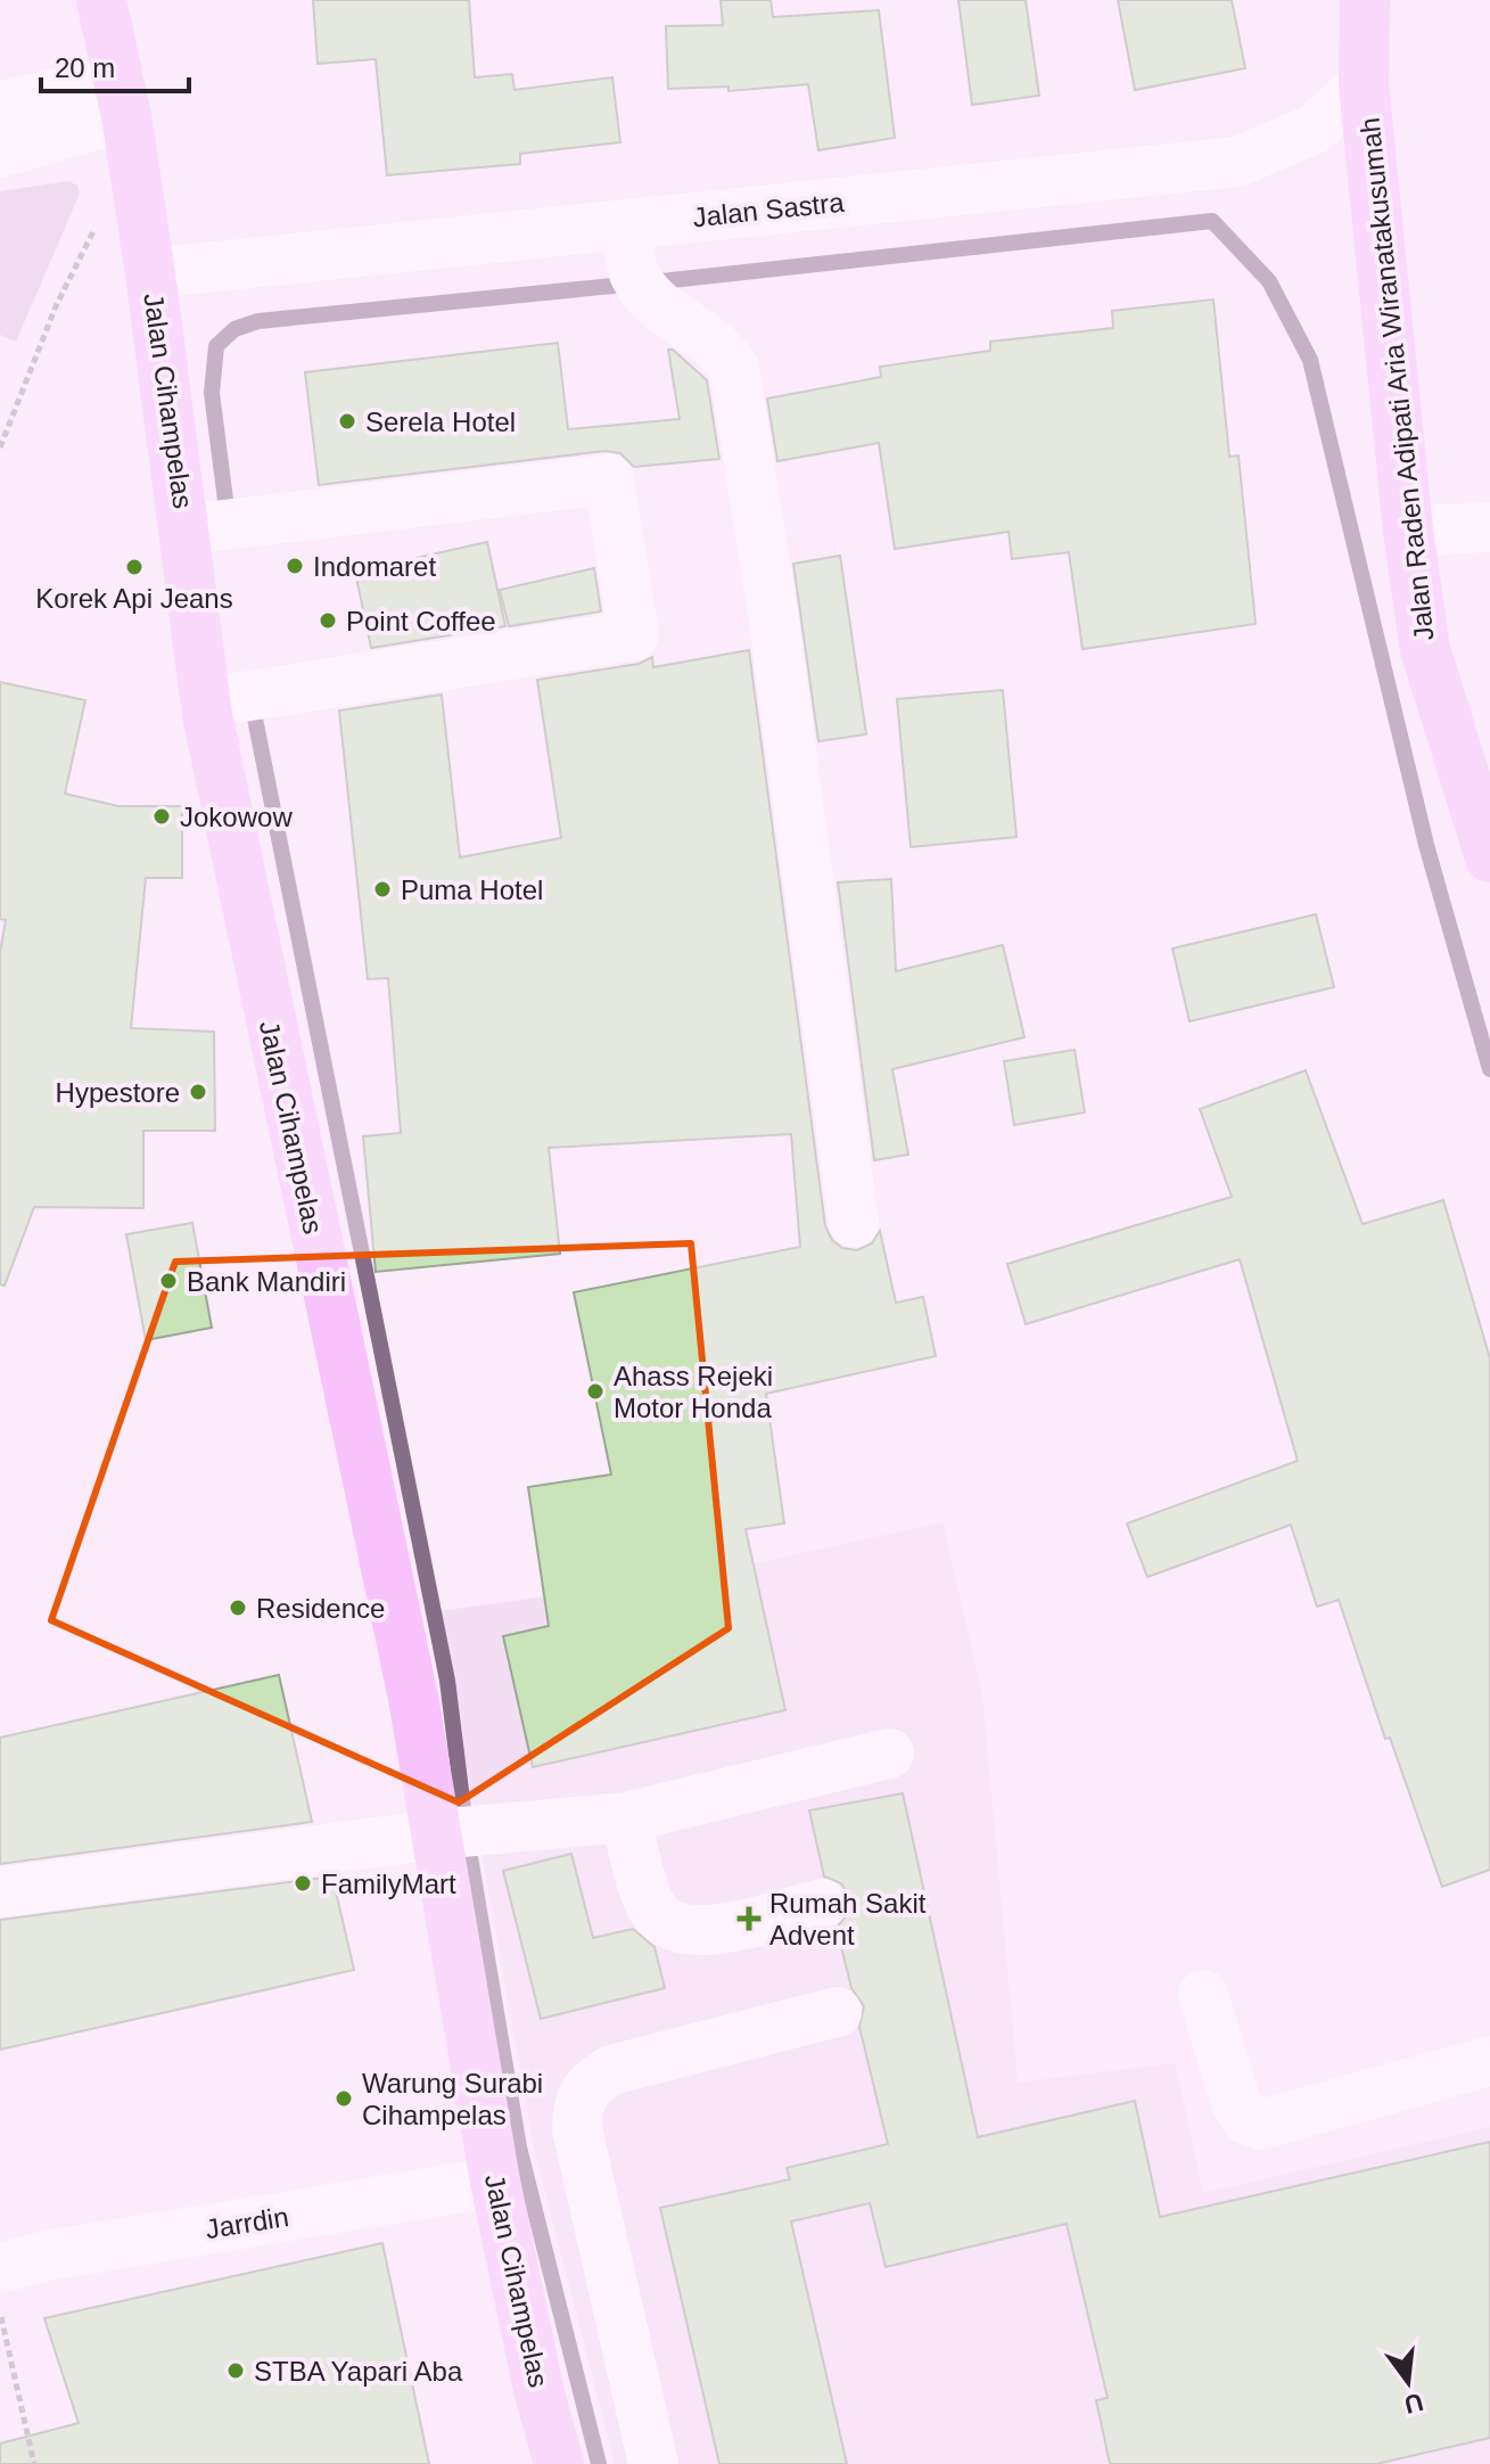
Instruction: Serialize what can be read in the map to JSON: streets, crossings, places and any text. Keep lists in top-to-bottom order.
{
  "streets": {
    "main road": ["Jalan Raden Adipati Aria Wiranatakusumah", "Jalan Cihampelas"],
    "street": ["Jalan Sastra", "Jarrdin"]
  },
  "crossings": [
    ["Jalan Sastra", "Jalan Raden Adipati Aria Wiranatakusumah"],
    ["Jalan Sastra", "Jalan Cihampelas"],
    ["Jalan Cihampelas", "Jarrdin"]
  ],
  "places": {
    "other": [
      "Serela Hotel",
      "Indomaret",
      "Korek Api Jeans",
      "Point Coffee",
      "Jokowow",
      "Puma Hotel",
      "Hypestore",
      "Bank Mandiri",
      "Ahass Rejeki Motor Honda",
      "Residence",
      "FamilyMart",
      "Warung Surabi Cihampelas",
      "STBA Yapari Aba"
    ],
    "health": ["Rumah Sakit Advent"]
  },
  "scale_bar": "20 m",
  "north": "bottom"
}
